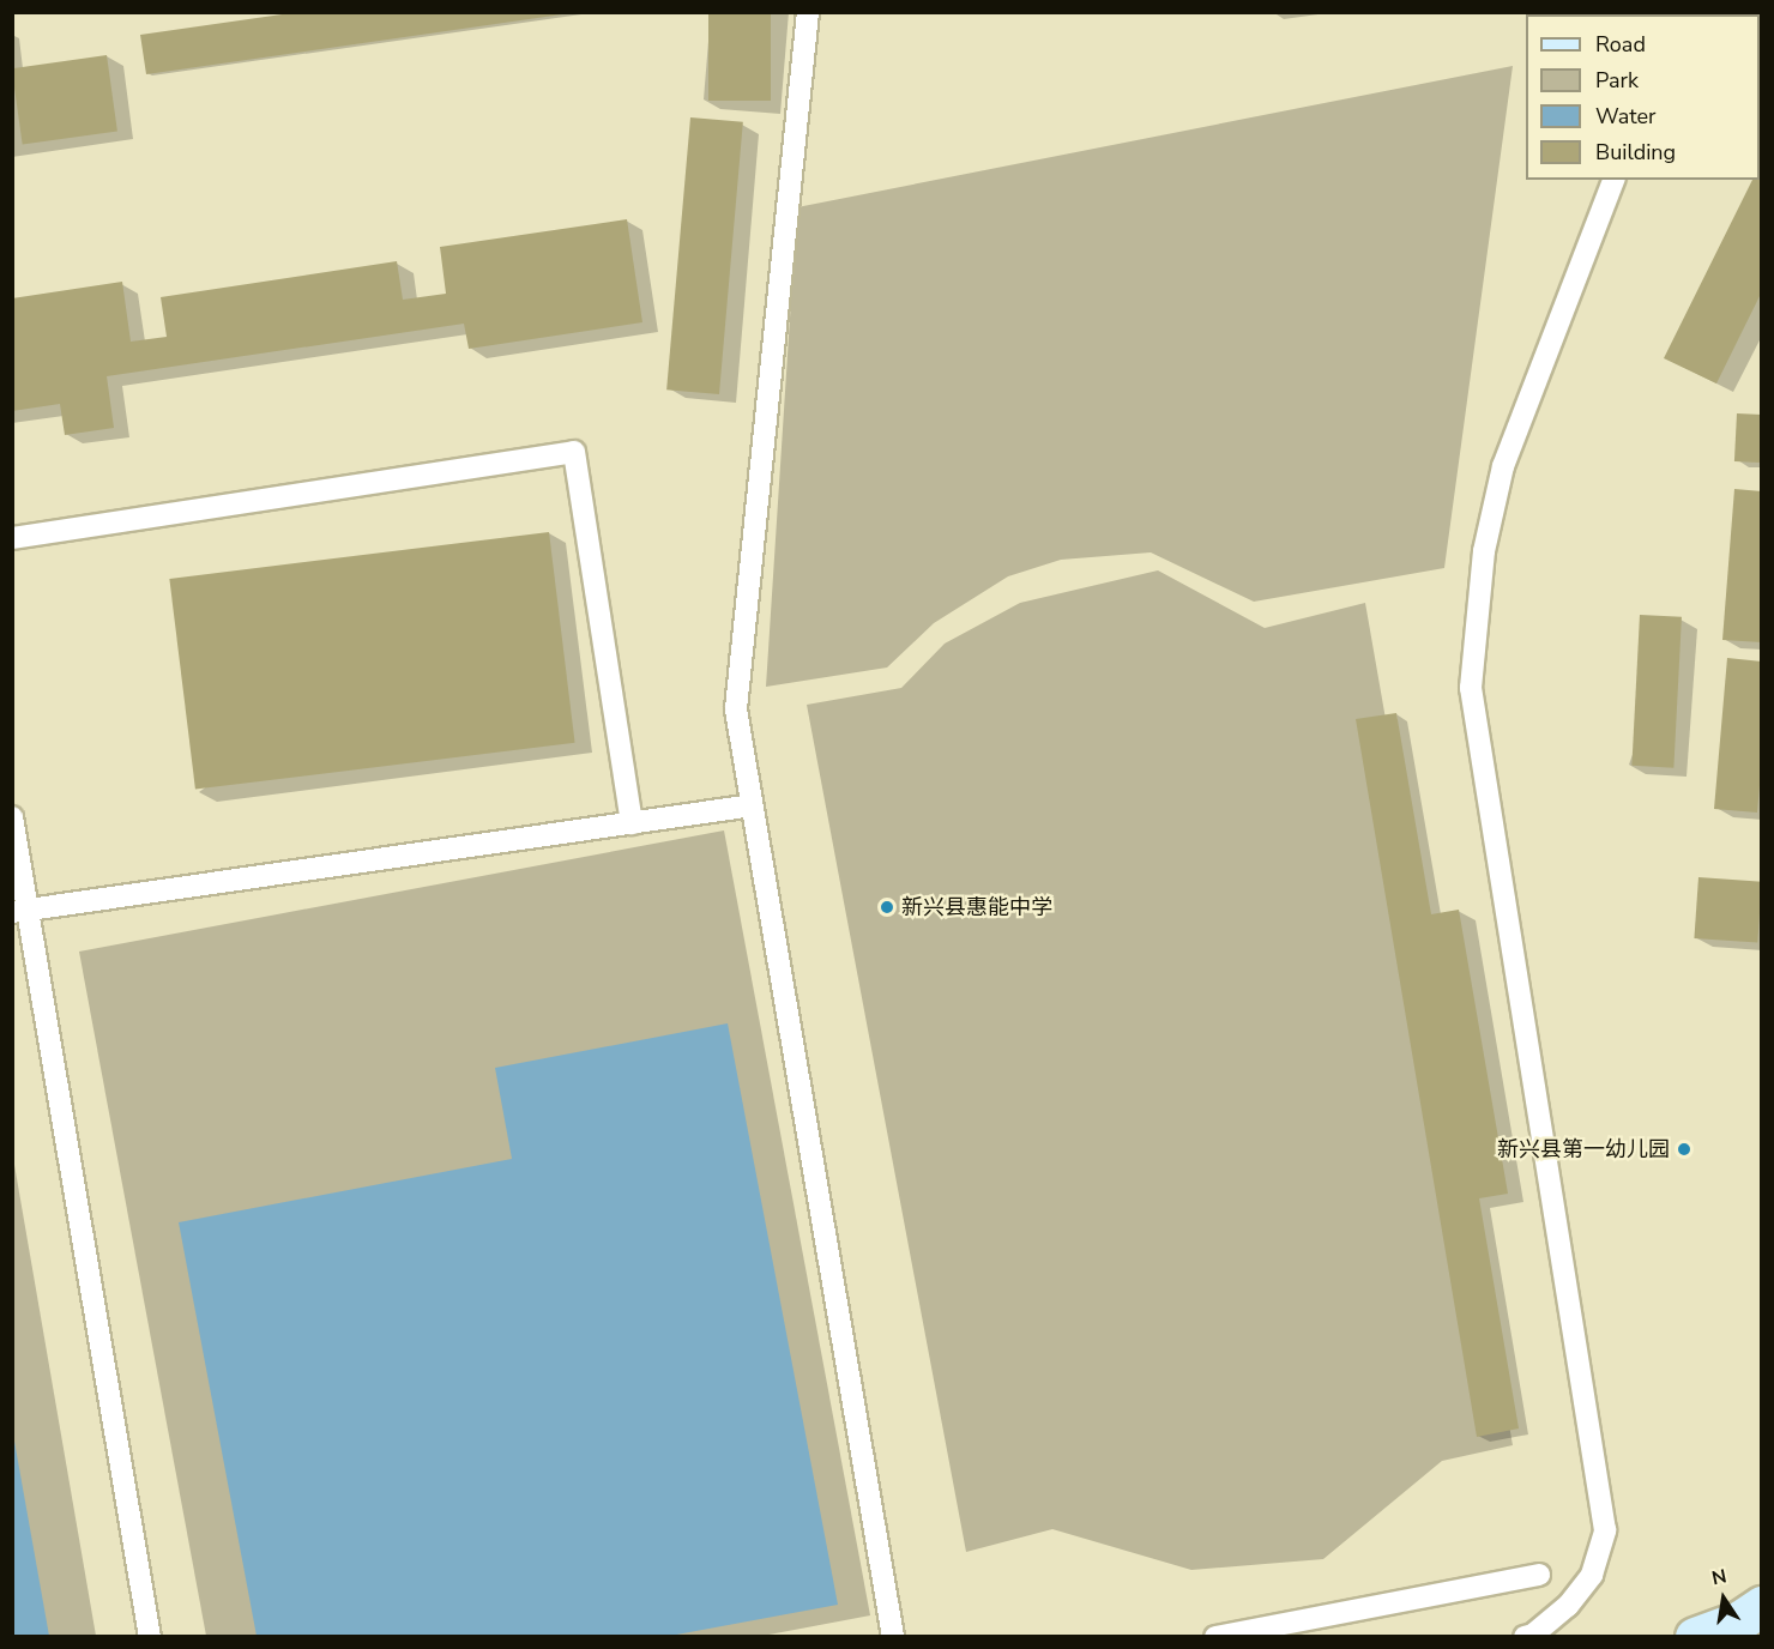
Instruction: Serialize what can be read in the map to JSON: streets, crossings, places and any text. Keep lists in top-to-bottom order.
{
  "places": ["新兴县惠能中学", "新兴县第一幼儿园"],
  "legend": [
    "Road",
    "Park",
    "Water",
    "Building"
  ],
  "north": "top"
}
